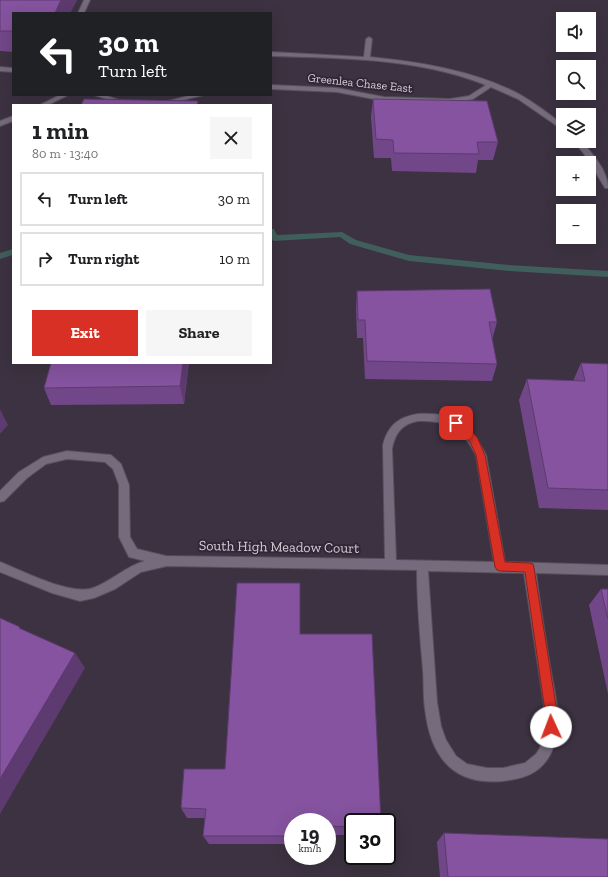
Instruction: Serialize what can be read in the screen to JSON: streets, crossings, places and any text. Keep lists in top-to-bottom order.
{
  "streets": {
    "street": ["Greenlea Chase East", "South High Meadow Court"]
  },
  "page": {
    "map_buttons": ["+", "−"],
    "turn": ["30 m", "Turn left"],
    "heading": ["1 min", "80 m · 13:40"],
    "list": [
      {
        "name": "Turn left",
        "value": "30 m"
      },
      {
        "name": "Turn right",
        "value": "10 m"
      }
    ],
    "buttons": ["Exit", "Share"],
    "speed": "19 km/h",
    "limit": "30"
  }
}
